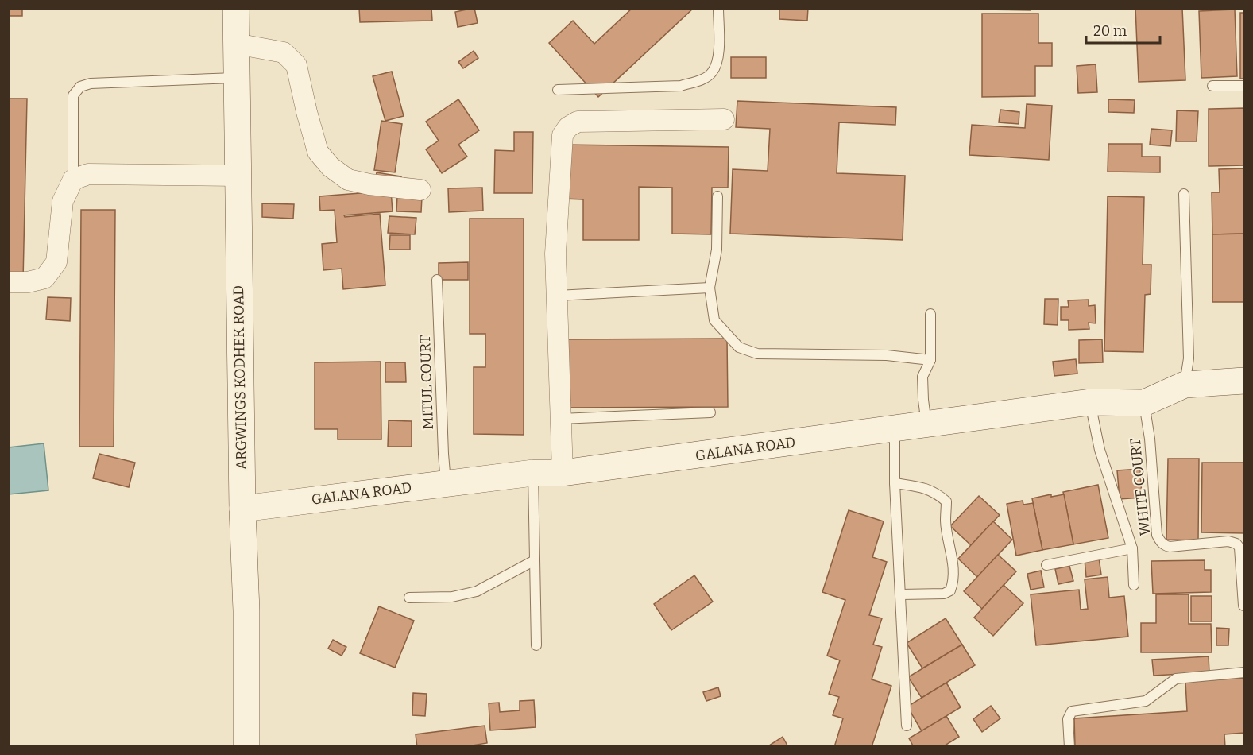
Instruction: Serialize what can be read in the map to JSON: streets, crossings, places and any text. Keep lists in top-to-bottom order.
{
  "streets": {
    "main road": ["ARGWINGS KODHEK ROAD", "GALANA ROAD"],
    "lane": ["MITUL COURT", "WHITE COURT"]
  },
  "crossings": [
    ["ARGWINGS KODHEK ROAD", "GALANA ROAD"],
    ["MITUL COURT", "GALANA ROAD"],
    ["GALANA ROAD", "WHITE COURT"]
  ],
  "scale_bar": "20 m"
}
